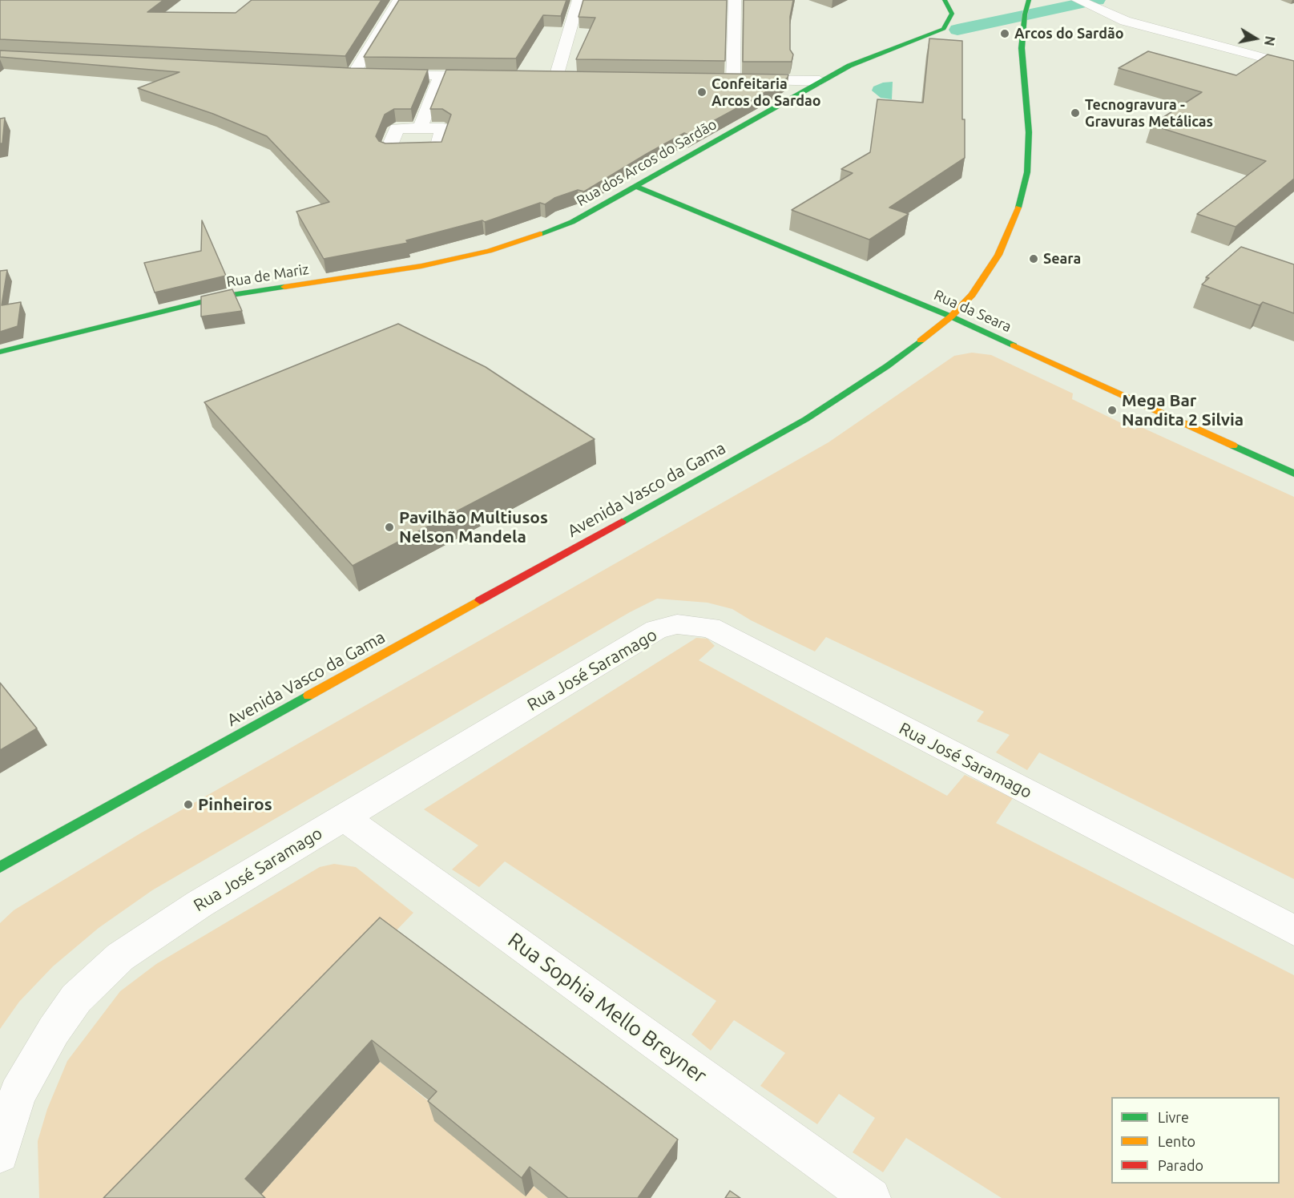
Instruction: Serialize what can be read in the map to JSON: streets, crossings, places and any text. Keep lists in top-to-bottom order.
{
  "streets": {
    "main road": [
      "Rua dos Arcos do Sardão",
      "Rua de Mariz",
      "Rua da Seara",
      "Avenida Vasco da Gama"
    ],
    "street": ["Rua José Saramago", "Rua Sophia Mello Breyner"]
  },
  "crossings": [
    ["Rua dos Arcos do Sardão", "Rua de Mariz"],
    ["Rua dos Arcos do Sardão", "Rua da Seara"],
    ["Rua da Seara", "Avenida Vasco da Gama"],
    ["Rua José Saramago", "Rua Sophia Mello Breyner"]
  ],
  "places": [
    "Arcos do Sardão",
    "Confeitaria Arcos do Sardao",
    "Tecnogravura - Gravuras Metálicas",
    "Seara",
    "Mega Bar Nandita 2 Silvia",
    "Pavilhão Multiusos Nelson Mandela",
    "Pinheiros"
  ],
  "legend": ["Livre", "Lento", "Parado"],
  "north": "right"
}
